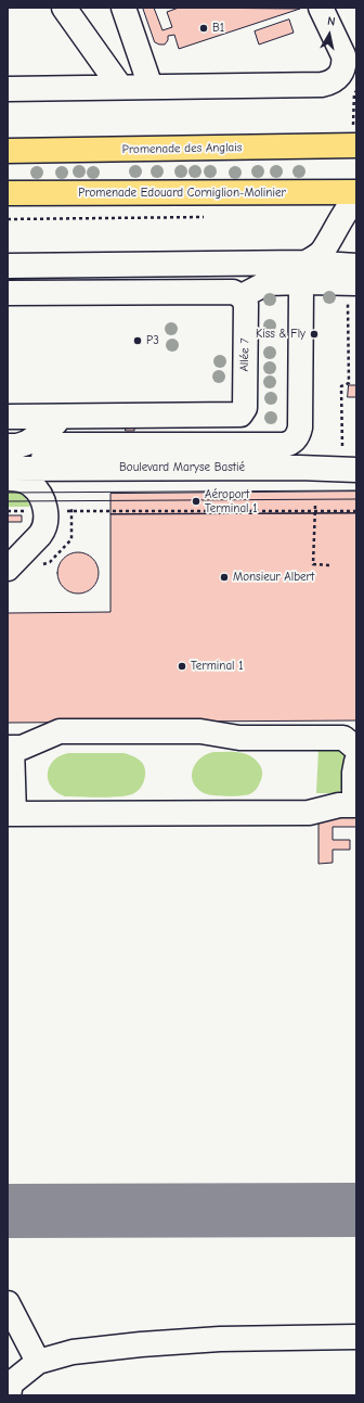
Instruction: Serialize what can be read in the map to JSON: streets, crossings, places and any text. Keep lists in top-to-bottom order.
{
  "streets": {
    "main road": ["Promenade des Anglais", "Promenade Edouard Corniglion-Molinier"],
    "street": ["Allée 7", "Boulevard Maryse Bastié"]
  },
  "places": [
    "B1",
    "Kiss & Fly",
    "P3",
    "Aéroport Terminal 1",
    "Monsieur Albert",
    "Terminal 1"
  ],
  "north": "top"
}
